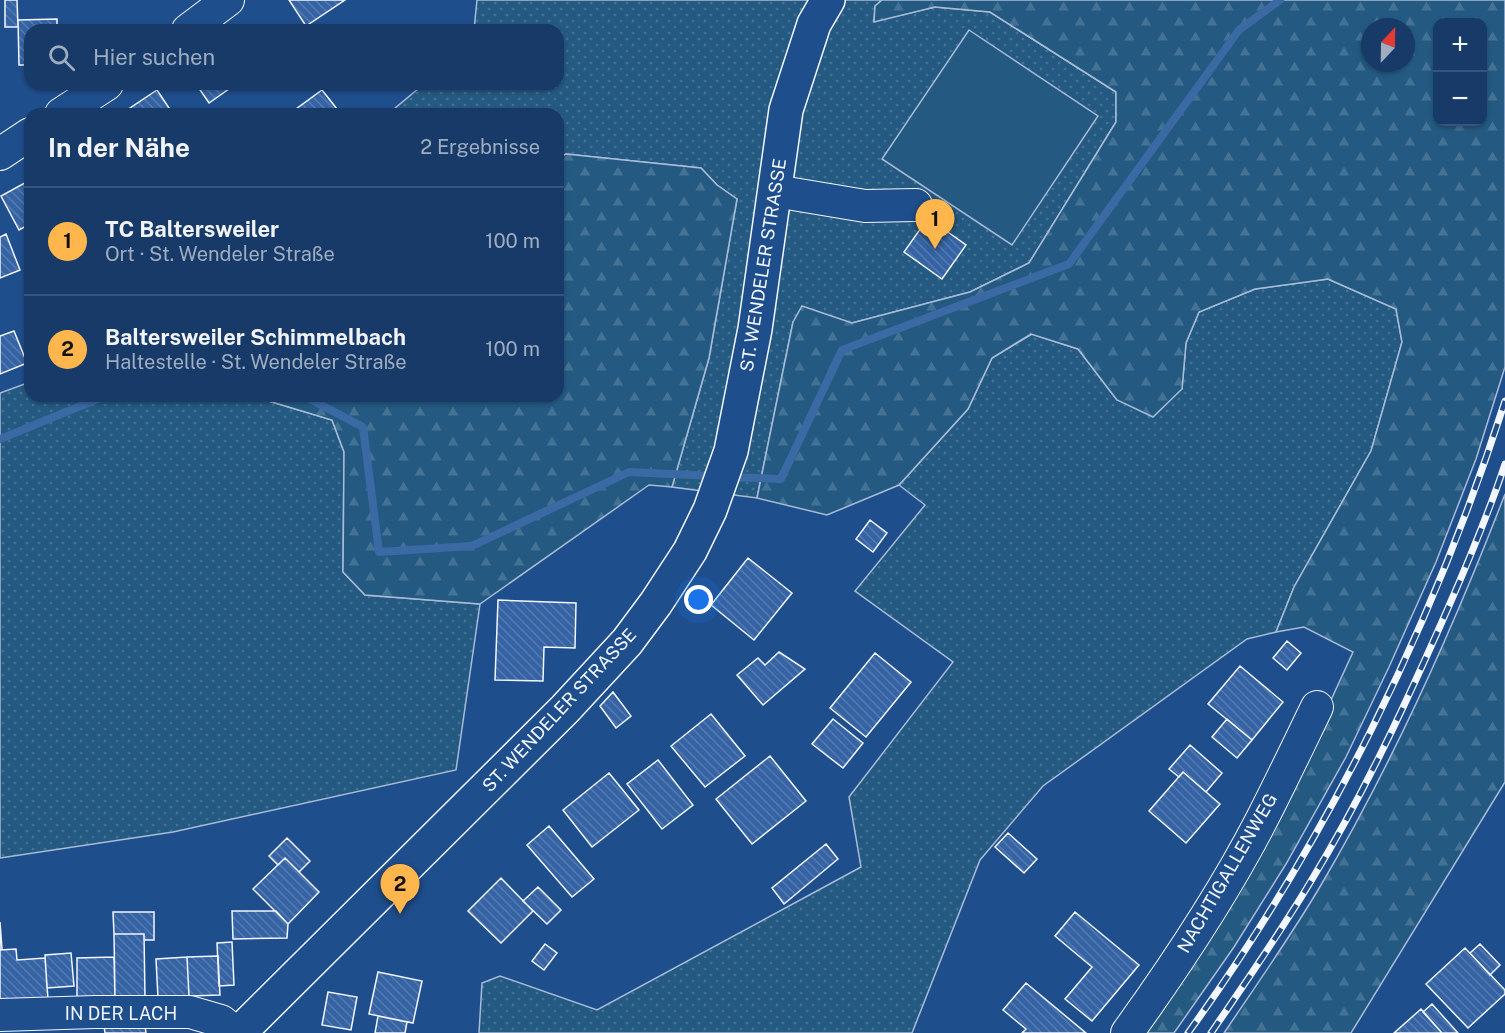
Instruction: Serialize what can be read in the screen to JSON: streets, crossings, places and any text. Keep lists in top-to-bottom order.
{
  "streets": {
    "main road": ["ST. WENDELER STRASSE"],
    "street": ["NACHTIGALLENWEG", "IN DER LACH"]
  },
  "crossings": [
    ["ST. WENDELER STRASSE", "IN DER LACH"]
  ],
  "north": "top",
  "page": {
    "map_buttons": ["+", "−"],
    "search": "Hier suchen",
    "heading": ["In der Nähe", "2 Ergebnisse"],
    "list": [
      {
        "mark": "1",
        "name": "TC Baltersweiler",
        "note": "Ort · St. Wendeler Straße",
        "value": "100 m"
      },
      {
        "mark": "2",
        "name": "Baltersweiler Schimmelbach",
        "note": "Haltestelle · St. Wendeler Straße",
        "value": "100 m"
      }
    ],
    "pins": ["1", "2"]
  }
}
